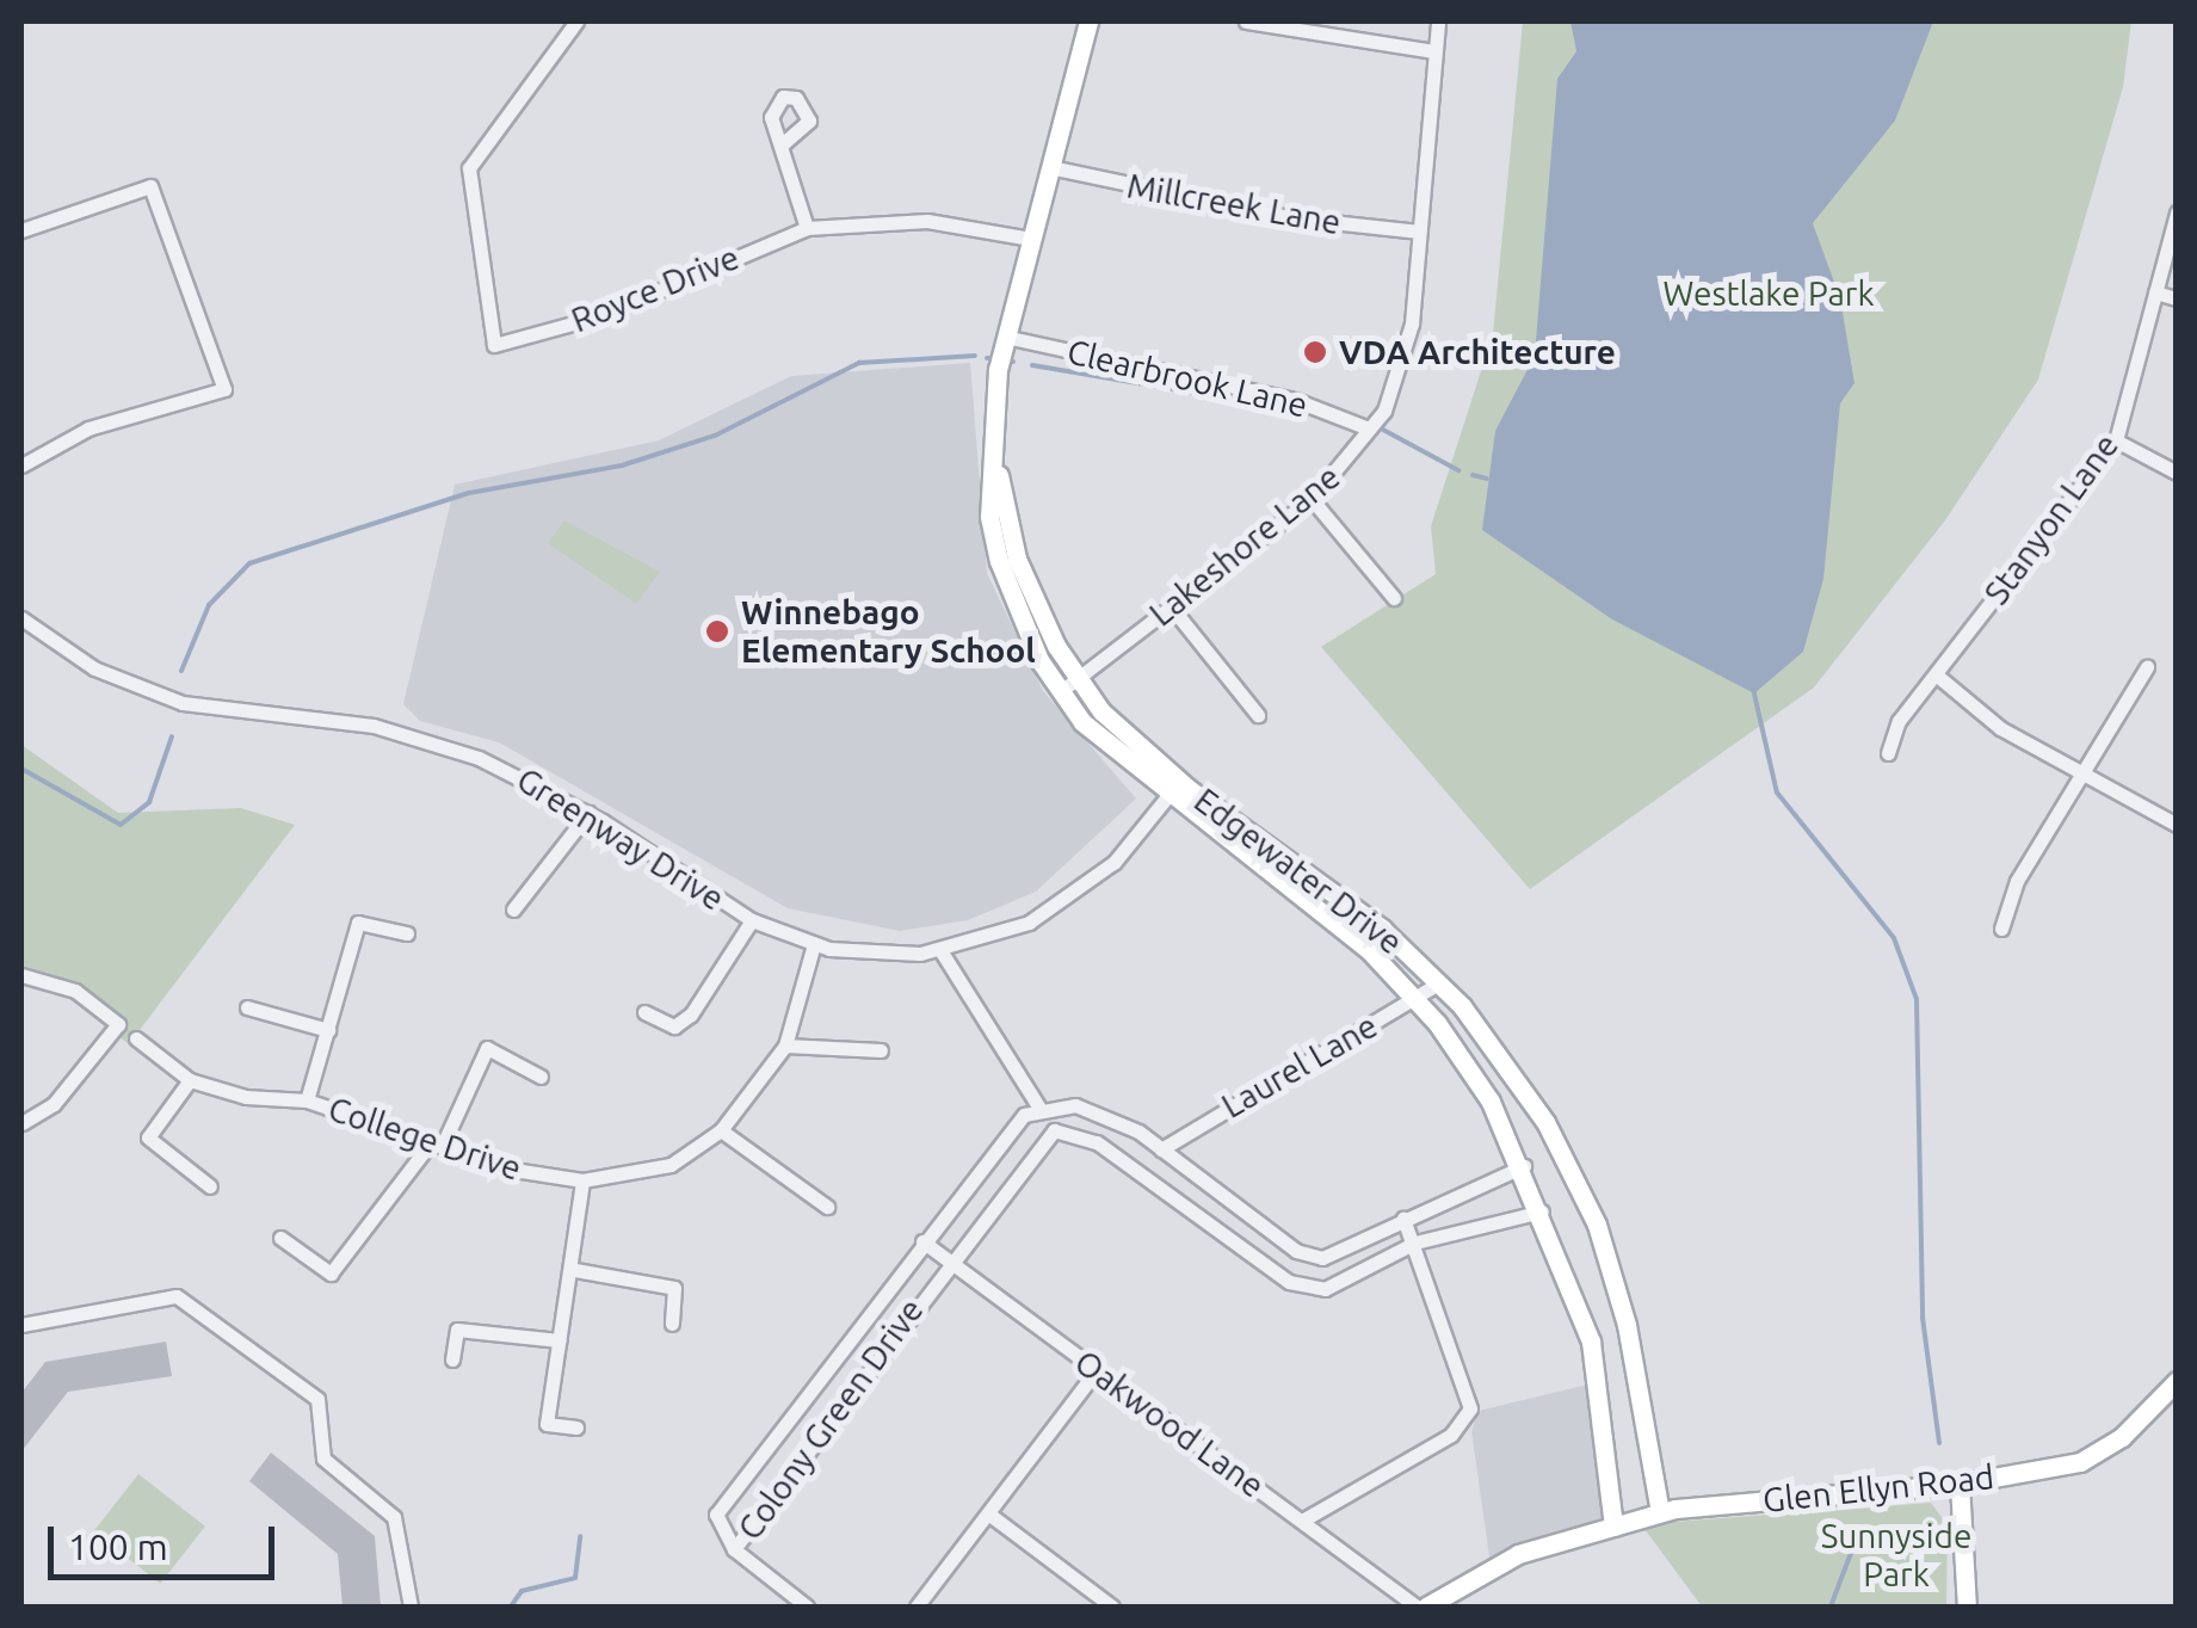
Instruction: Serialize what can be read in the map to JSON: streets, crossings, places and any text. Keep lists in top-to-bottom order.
{
  "streets": {
    "street": [
      "Millcreek Lane",
      "Royce Drive",
      "Clearbrook Lane",
      "Stanyon Lane",
      "Lakeshore Lane",
      "Greenway Drive",
      "Edgewater Drive",
      "Laurel Lane",
      "College Drive",
      "Colony Green Drive",
      "Oakwood Lane",
      "Glen Ellyn Road"
    ]
  },
  "crossings": [
    ["Millcreek Lane", "Lakeshore Lane"],
    ["Millcreek Lane", "Edgewater Drive"],
    ["Royce Drive", "Edgewater Drive"],
    ["Clearbrook Lane", "Lakeshore Lane"],
    ["Clearbrook Lane", "Edgewater Drive"],
    ["Lakeshore Lane", "Edgewater Drive"],
    ["Greenway Drive", "Edgewater Drive"],
    ["Greenway Drive", "College Drive"],
    ["Edgewater Drive", "Laurel Lane"],
    ["Edgewater Drive", "Colony Green Drive"],
    ["Edgewater Drive", "Glen Ellyn Road"],
    ["Colony Green Drive", "Oakwood Lane"]
  ],
  "parks": ["Westlake Park", "Sunnyside Park"],
  "places": ["VDA Architecture", "Winnebago Elementary School"],
  "scale_bar": "100 m"
}
